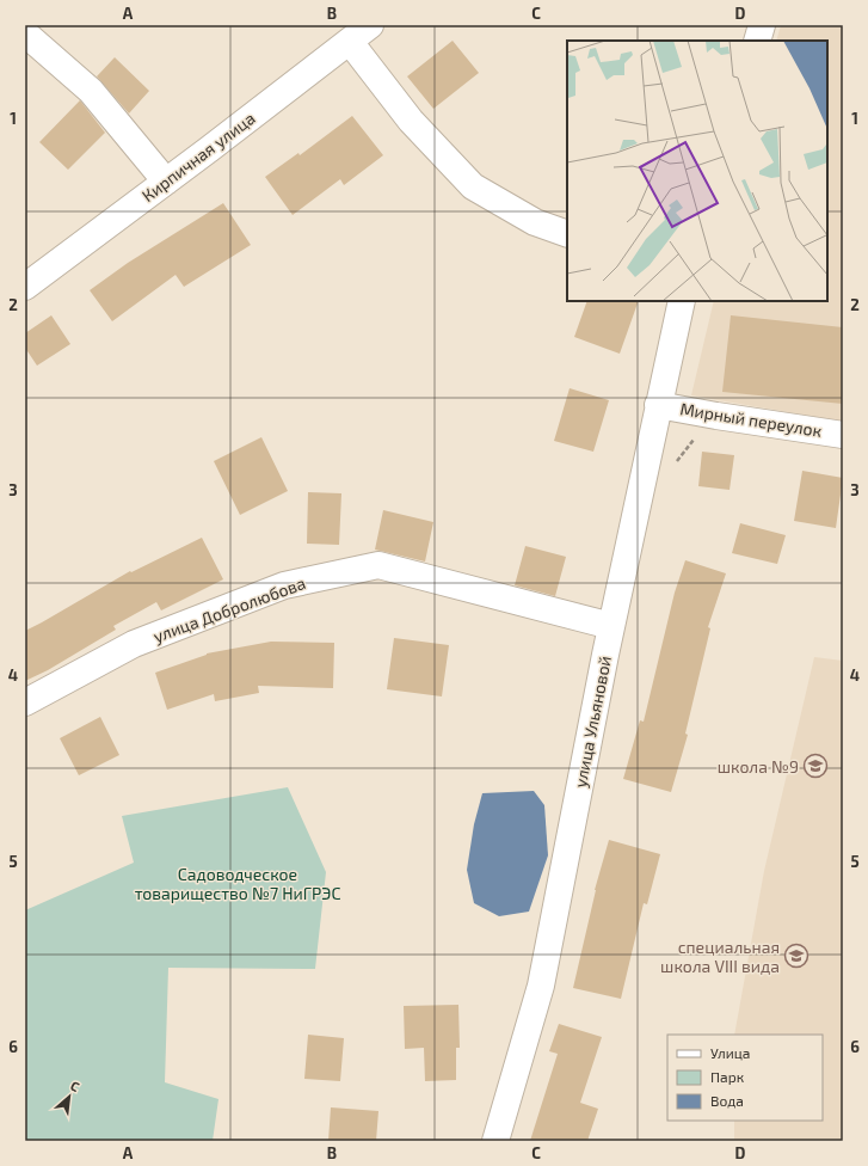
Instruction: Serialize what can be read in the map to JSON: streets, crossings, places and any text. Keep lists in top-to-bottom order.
{
  "streets": {
    "street": [
      "Кирпичная улица",
      "Мирный переулок",
      "улица Добролюбова",
      "улица Ульяновой"
    ]
  },
  "crossings": [
    ["Мирный переулок", "улица Ульяновой"],
    ["улица Добролюбова", "улица Ульяновой"]
  ],
  "parks": ["Садоводческое товарищество №7 НиГРЭС"],
  "places": {
    "school or university": ["школа №9", "специальная школа VIII вида"]
  },
  "legend": ["Улица", "Парк", "Вода"],
  "north": "top right",
  "grid": {
    "columns": [
      "A",
      "B",
      "C",
      "D"
    ],
    "rows": [
      "1",
      "2",
      "3",
      "4",
      "5",
      "6"
    ]
  }
}
